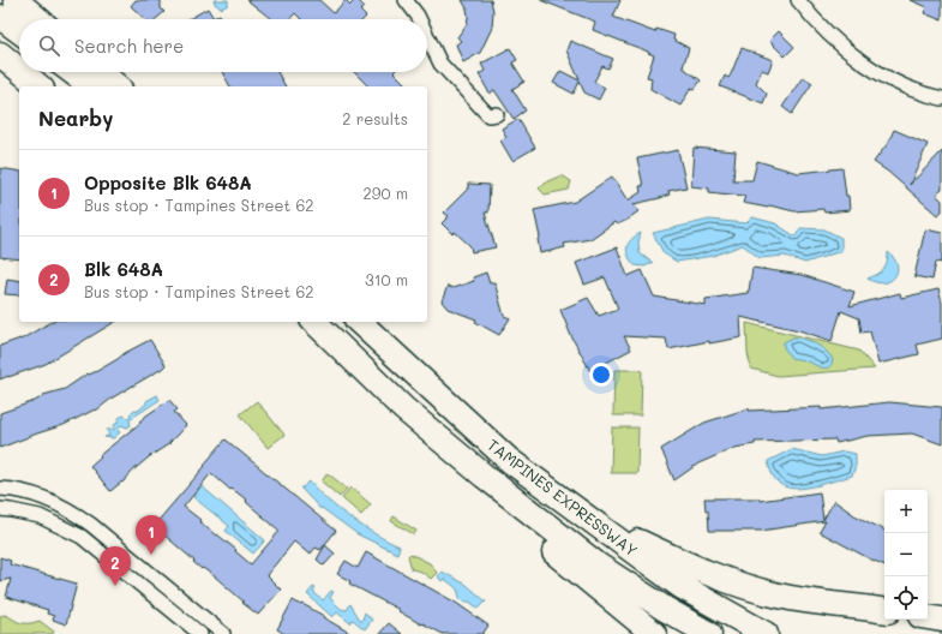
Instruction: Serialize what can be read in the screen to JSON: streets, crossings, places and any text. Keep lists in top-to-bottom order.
{
  "streets": {
    "highway": ["TAMPINES EXPRESSWAY"]
  },
  "page": {
    "search": "Search here",
    "heading": ["Nearby", "2 results"],
    "list": [
      {
        "mark": "1",
        "name": "Opposite Blk 648A",
        "note": "Bus stop · Tampines Street 62",
        "value": "290 m"
      },
      {
        "mark": "2",
        "name": "Blk 648A",
        "note": "Bus stop · Tampines Street 62",
        "value": "310 m"
      }
    ],
    "map_buttons": ["+", "−"],
    "pins": ["1", "2"]
  }
}
